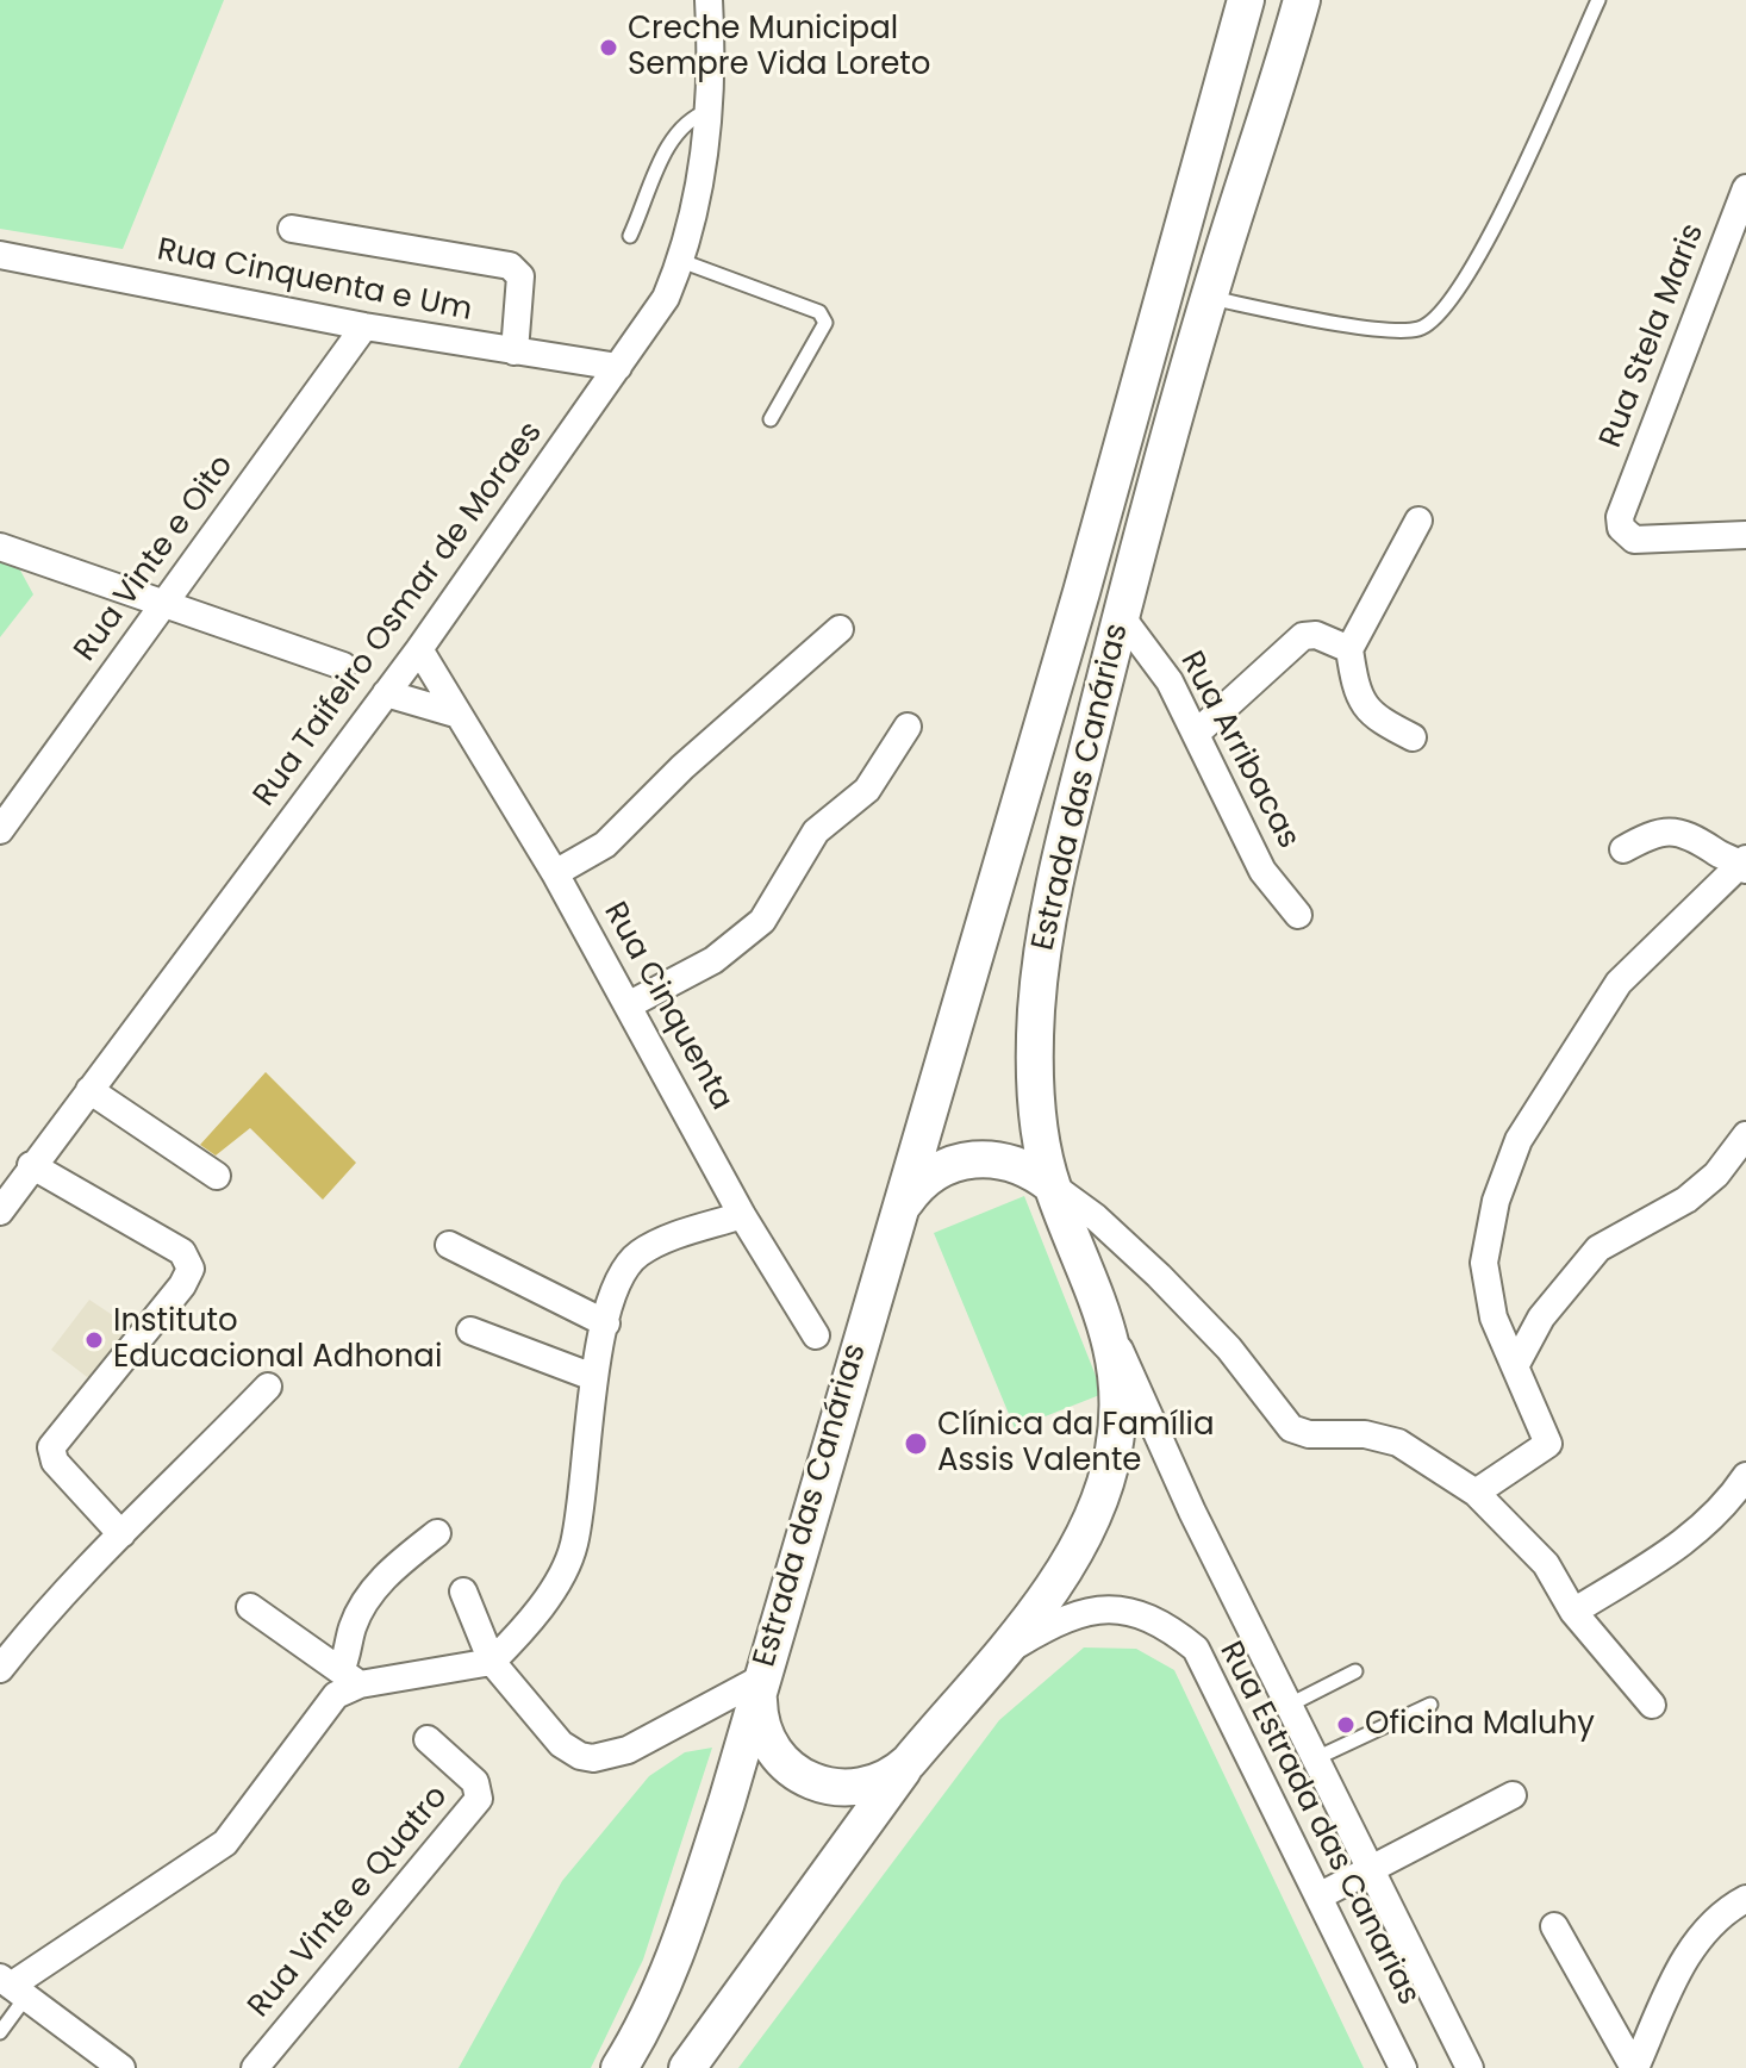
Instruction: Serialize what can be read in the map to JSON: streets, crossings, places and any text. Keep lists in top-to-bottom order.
{
  "streets": {
    "main road": ["Estrada das Canárias"],
    "street": [
      "Rua Cinquenta e Um",
      "Rua Stela Maris",
      "Rua Vinte e Oito",
      "Rua Taifeiro Osmar de Moraes",
      "Rua Arribacas",
      "Rua Cinquenta",
      "Rua Estrada das Canarias",
      "Rua Vinte e Quatro"
    ]
  },
  "crossings": [
    ["Rua Cinquenta e Um", "Rua Vinte e Oito"],
    ["Rua Cinquenta e Um", "Rua Taifeiro Osmar de Moraes"],
    ["Rua Taifeiro Osmar de Moraes", "Rua Cinquenta"],
    ["Rua Arribacas", "Estrada das Canárias"],
    ["Estrada das Canárias", "Rua Estrada das Canarias"]
  ],
  "places": [
    "Creche Municipal Sempre Vida Loreto",
    "Instituto Educacional Adhonai",
    "Clínica da Família Assis Valente",
    "Oficina Maluhy"
  ]
}
